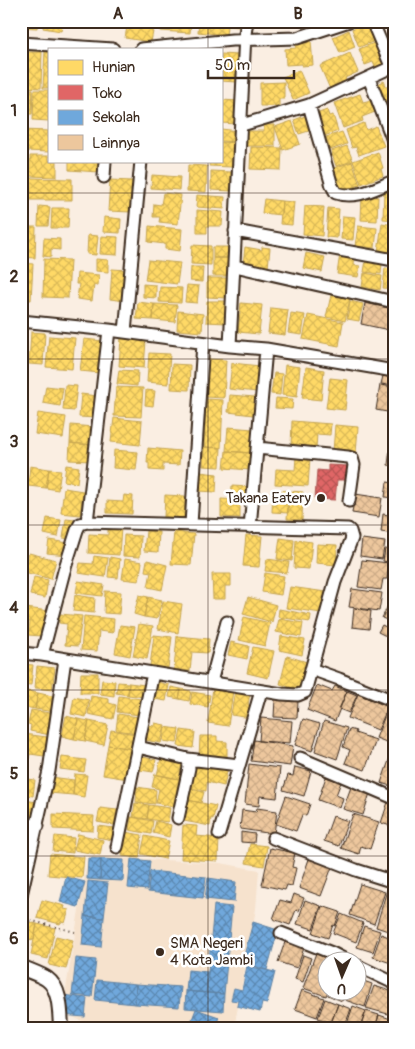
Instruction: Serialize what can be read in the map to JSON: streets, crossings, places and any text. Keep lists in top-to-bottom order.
{
  "places": ["Takana Eatery", "SMA Negeri 4 Kota Jambi"],
  "legend": [
    "Hunian",
    "Toko",
    "Sekolah",
    "Lainnya"
  ],
  "scale_bar": "50 m",
  "north": "bottom",
  "grid": {
    "columns": ["A", "B"],
    "rows": [
      "1",
      "2",
      "3",
      "4",
      "5",
      "6"
    ]
  }
}
